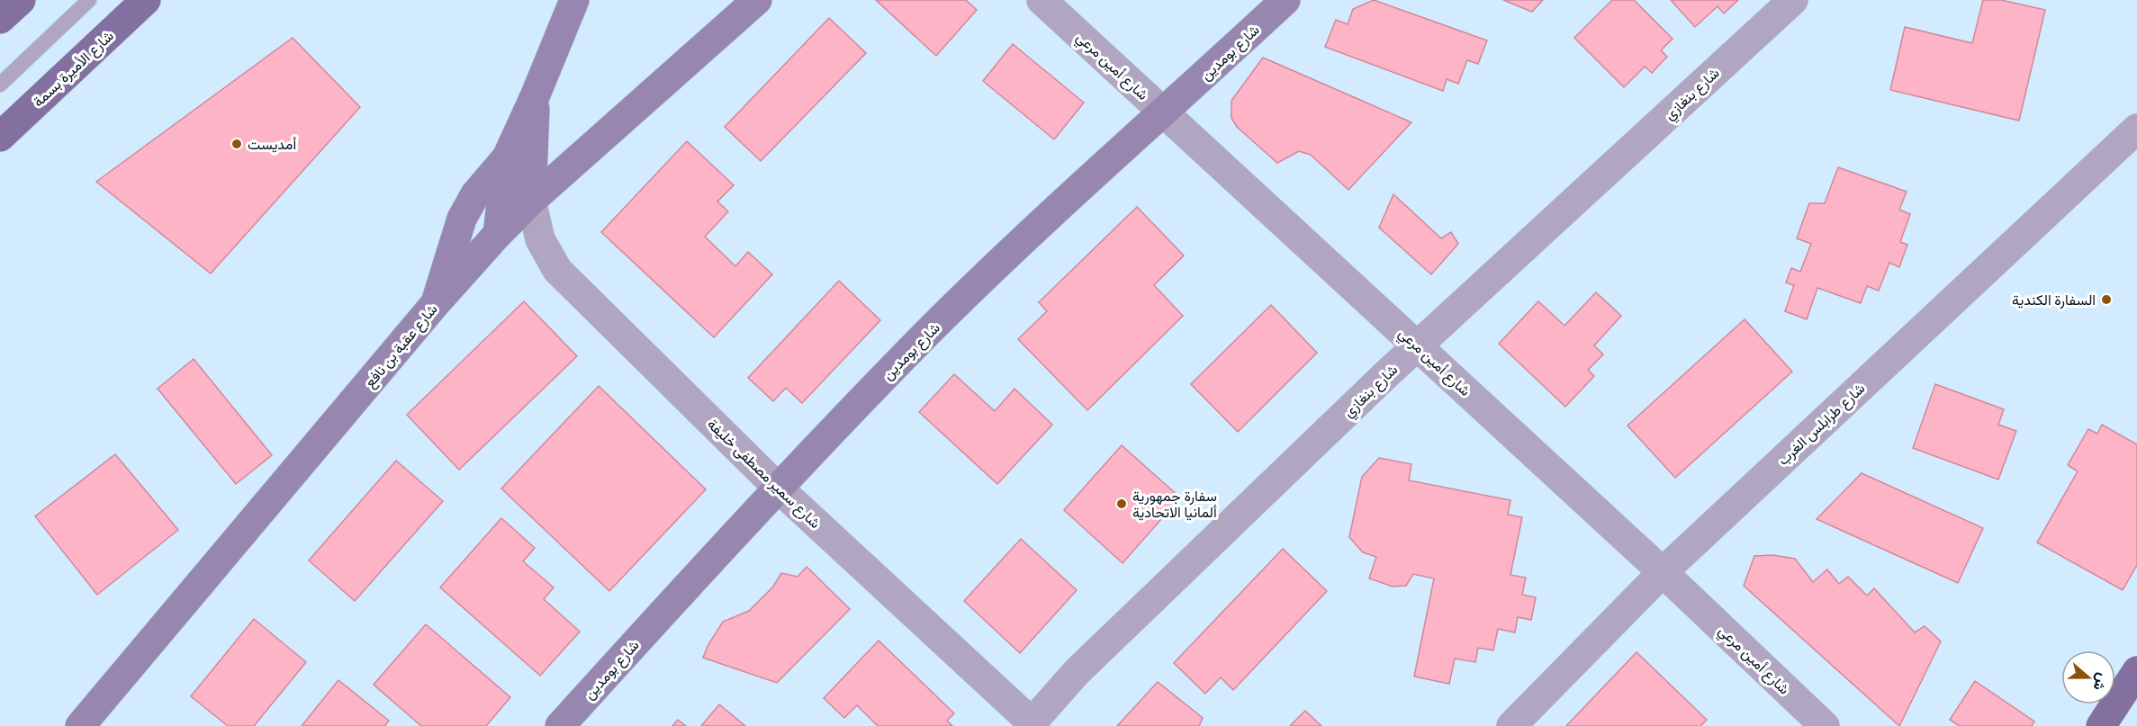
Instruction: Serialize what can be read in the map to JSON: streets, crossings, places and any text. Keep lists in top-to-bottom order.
{
  "streets": {
    "main road": ["شارع الأميرة بسمة"],
    "street": [
      "شارع بومدين",
      "شارع أمين مرعي",
      "شارع بنغازي",
      "شارع عقبة بن نافع",
      "شارع طرابلس الغرب",
      "شارع سمير مصطفى خليفة"
    ]
  },
  "crossings": [
    ["شارع بومدين", "شارع أمين مرعي"],
    ["شارع بومدين", "شارع سمير مصطفى خليفة"],
    ["شارع أمين مرعي", "شارع بنغازي"],
    ["شارع أمين مرعي", "شارع طرابلس الغرب"],
    ["شارع بنغازي", "شارع سمير مصطفى خليفة"],
    ["شارع عقبة بن نافع", "شارع سمير مصطفى خليفة"]
  ],
  "places": ["أمديست", "السفارة الكندية", "سفارة جمهورية ألمانيا الاتحادية"],
  "north": "right"
}
